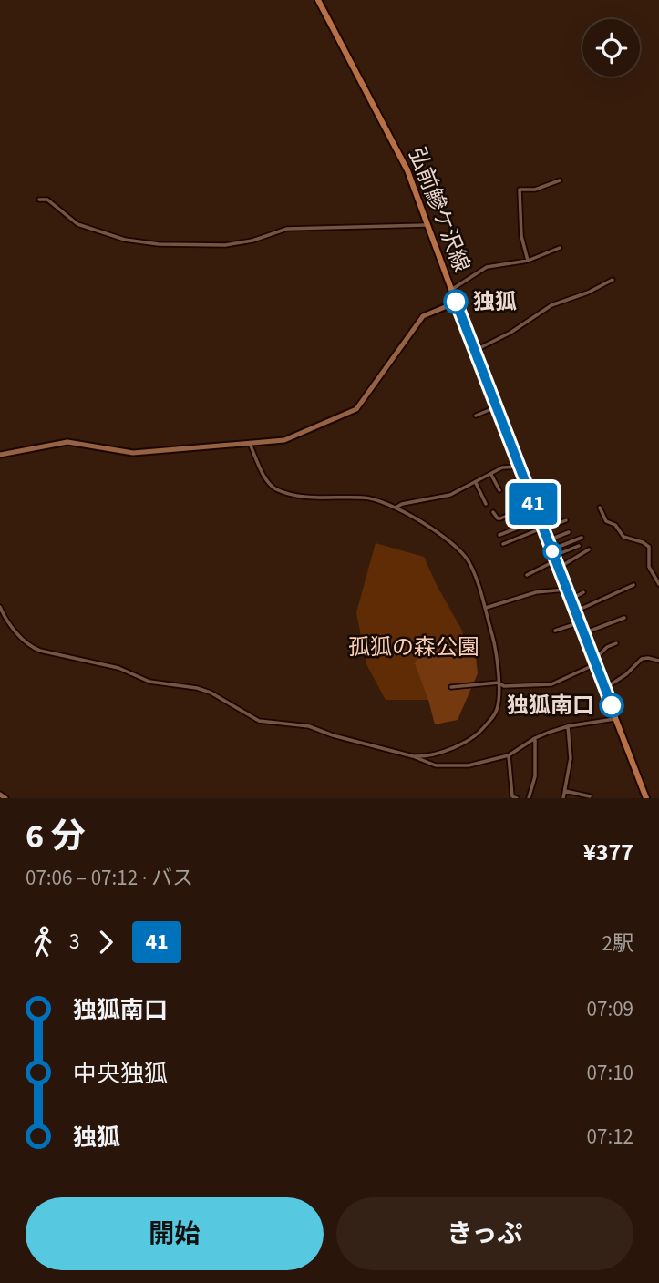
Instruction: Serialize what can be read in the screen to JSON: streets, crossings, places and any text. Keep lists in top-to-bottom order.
{
  "streets": {
    "main road": ["弘前鰺ケ沢線"]
  },
  "parks": ["孤狐の森公園"],
  "places": ["独狐", "独狐南口"],
  "lines": ["bus line 41"],
  "page": {
    "on_map": "41",
    "heading": ["6 分", "07:06 – 07:12 · バス", "¥377"],
    "legs": ["3", "41", "2駅"],
    "list": [
      {
        "name": "独狐南口",
        "value": "07:09"
      },
      {
        "name": "中央独狐",
        "value": "07:10"
      },
      {
        "name": "独狐",
        "value": "07:12"
      }
    ],
    "buttons": ["開始", "きっぷ"]
  }
}
